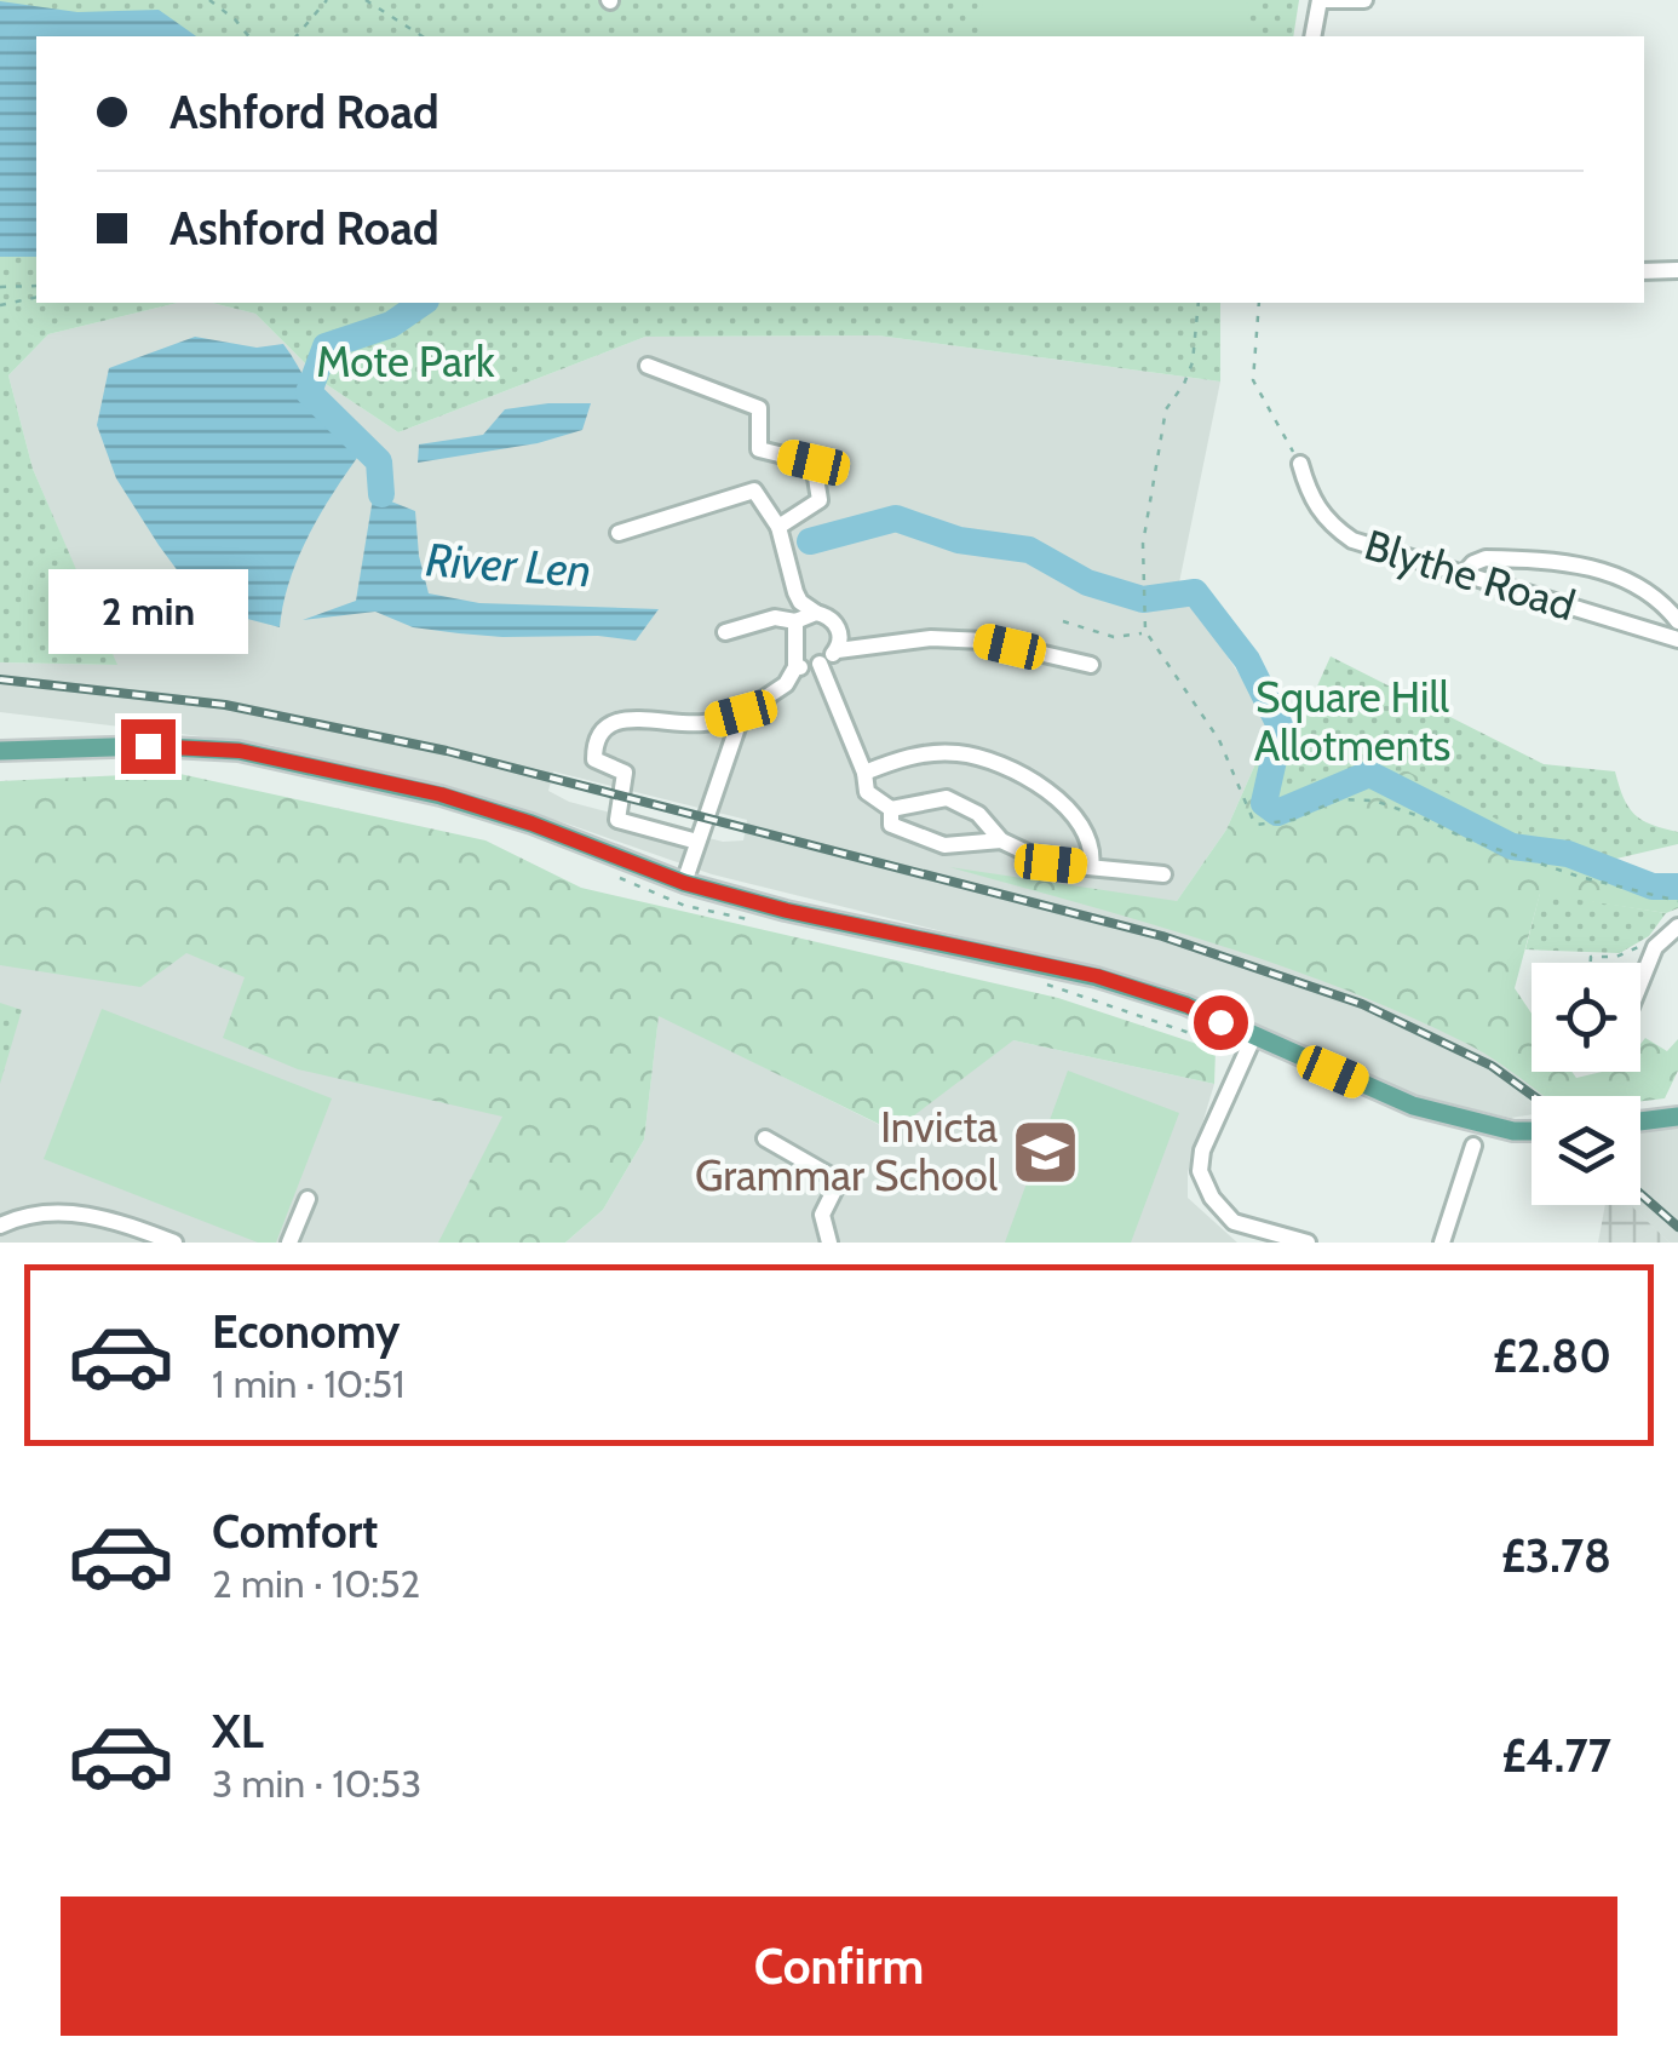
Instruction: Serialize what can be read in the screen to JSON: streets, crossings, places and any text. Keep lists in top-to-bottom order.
{
  "streets": {
    "street": ["Blythe Road"]
  },
  "water": ["River Len"],
  "parks": ["Mote Park", "Square Hill Allotments"],
  "places": {
    "school or university": ["Invicta Grammar School"]
  },
  "page": {
    "banner": ["Ashford Road", "Ashford Road"],
    "bubble": "2 min",
    "list": [
      {
        "name": "Economy",
        "note": "1 min · 10:51",
        "value": "£2.80"
      },
      {
        "name": "Comfort",
        "note": "2 min · 10:52",
        "value": "£3.78"
      },
      {
        "name": "XL",
        "note": "3 min · 10:53",
        "value": "£4.77"
      }
    ],
    "buttons": "Confirm"
  }
}
